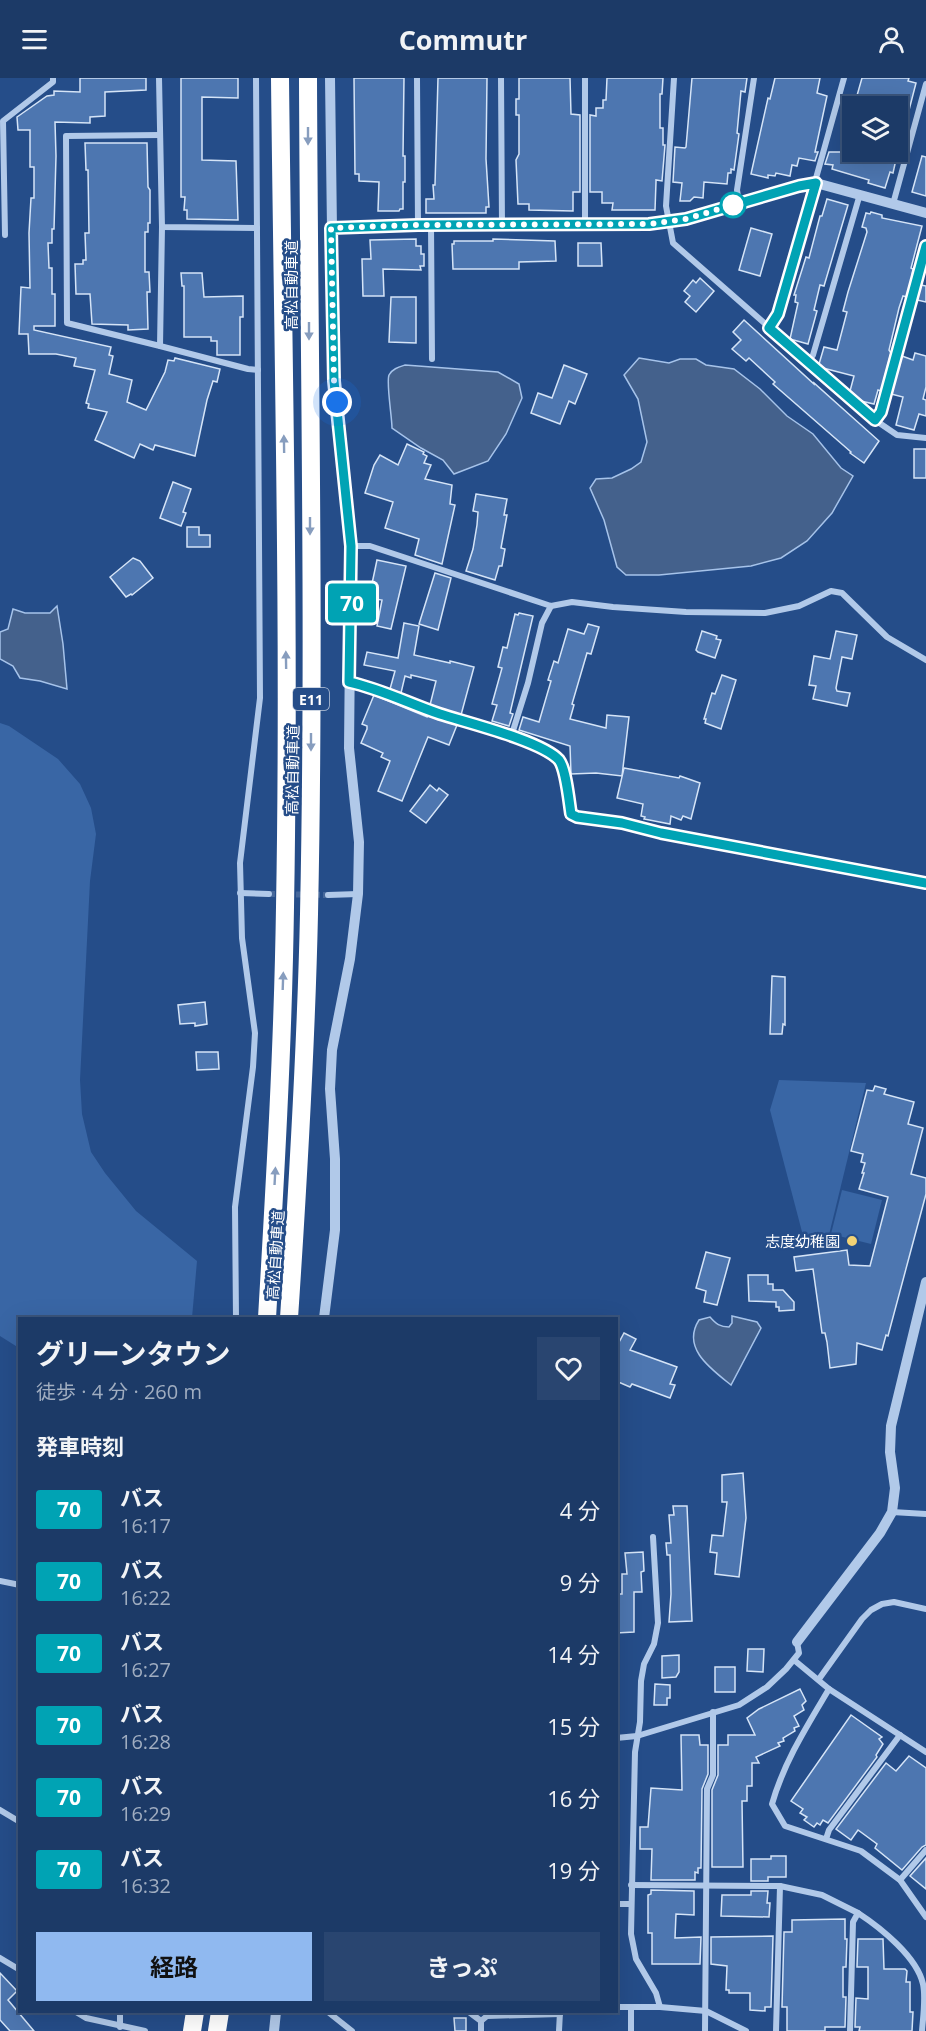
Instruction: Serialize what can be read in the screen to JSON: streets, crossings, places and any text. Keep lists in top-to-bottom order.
{
  "streets": {
    "highway": ["高松自動車道", "E11"]
  },
  "places": ["志度幼稚園"],
  "lines": ["bus line 70"],
  "page": {
    "header": "Commutr",
    "on_map": "70",
    "heading": [
      ["グリーンタウン", "徒歩 · 4 分 · 260 m"],
      "発車時刻"
    ],
    "list": [
      {
        "mark": "70",
        "name": "バス",
        "note": "16:17",
        "value": "4 分"
      },
      {
        "mark": "70",
        "name": "バス",
        "note": "16:22",
        "value": "9 分"
      },
      {
        "mark": "70",
        "name": "バス",
        "note": "16:27",
        "value": "14 分"
      },
      {
        "mark": "70",
        "name": "バス",
        "note": "16:28",
        "value": "15 分"
      },
      {
        "mark": "70",
        "name": "バス",
        "note": "16:29",
        "value": "16 分"
      },
      {
        "mark": "70",
        "name": "バス",
        "note": "16:32",
        "value": "19 分"
      }
    ],
    "buttons": ["経路", "きっぷ"]
  }
}
